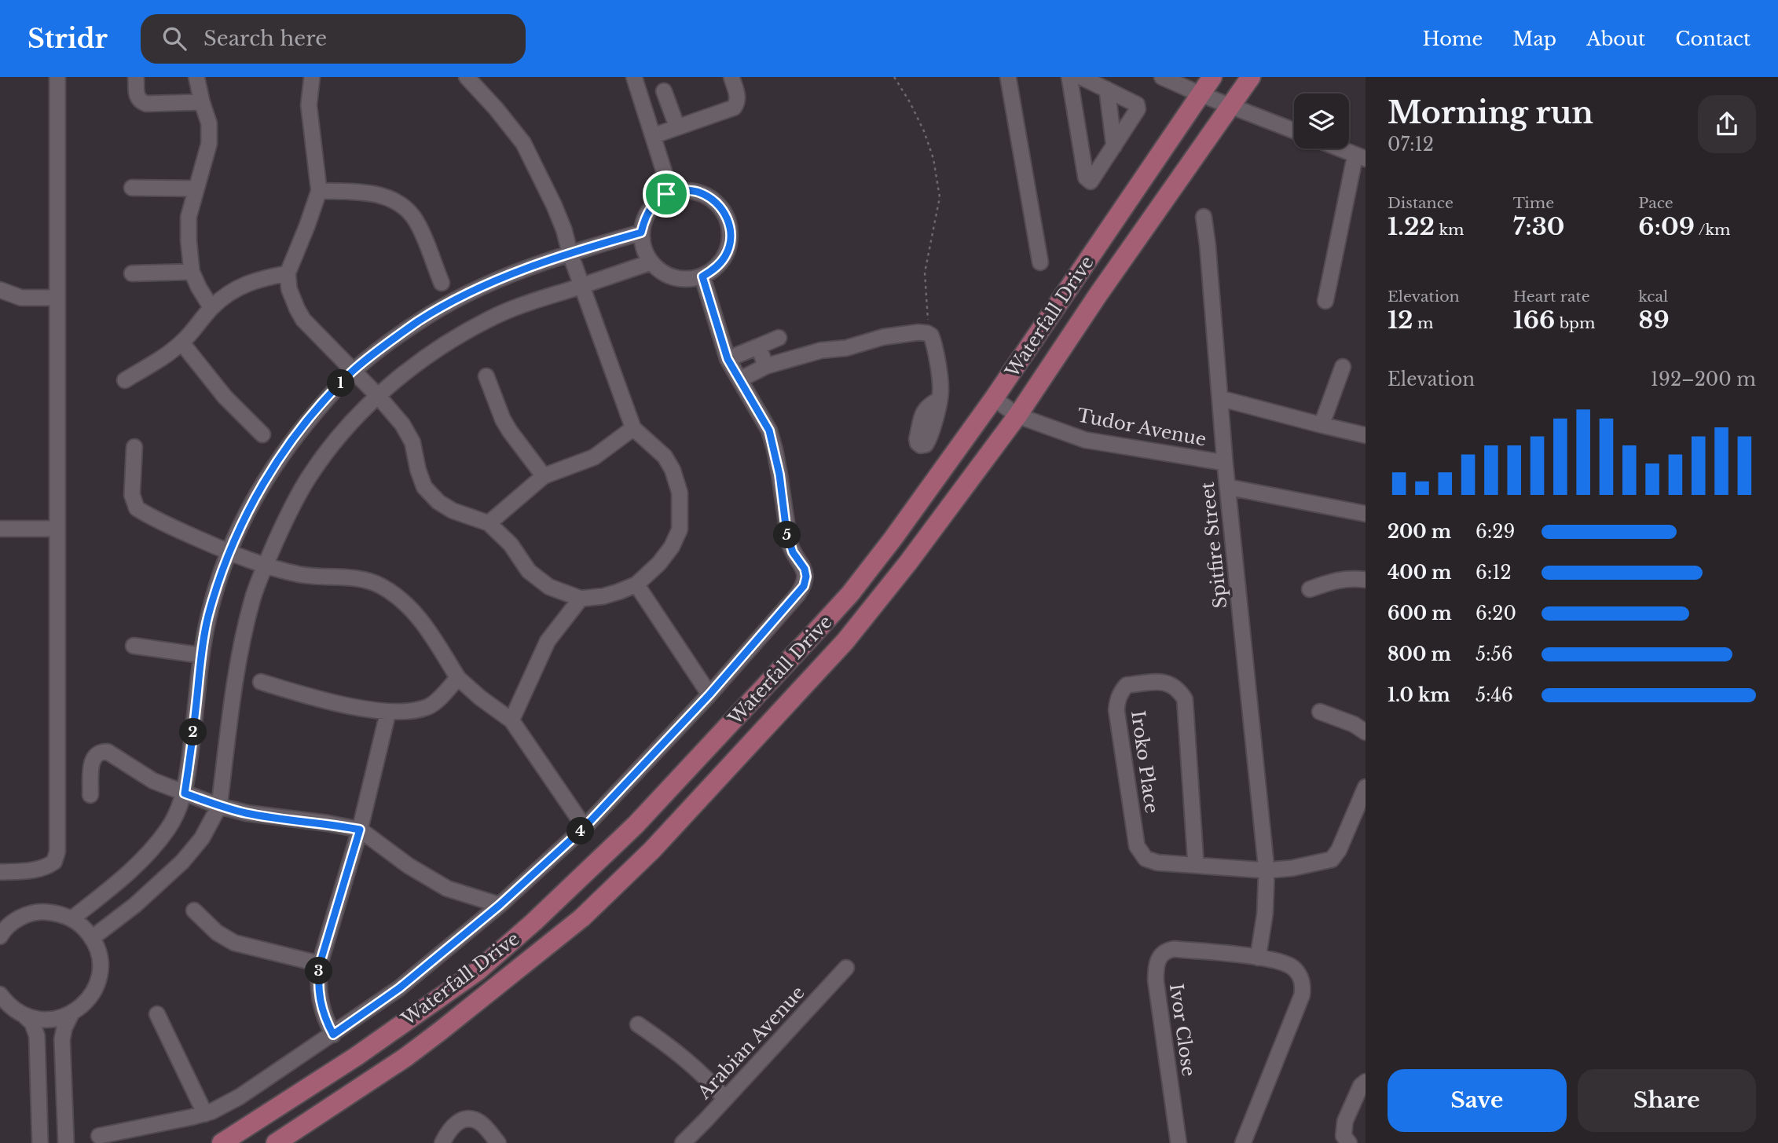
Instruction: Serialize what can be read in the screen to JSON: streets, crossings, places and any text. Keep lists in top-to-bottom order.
{
  "streets": {
    "main road": ["Waterfall Drive"],
    "street": [
      "Tudor Avenue",
      "Spitfire Street",
      "Iroko Place",
      "Ivor Close",
      "Arabian Avenue"
    ]
  },
  "crossings": [
    ["Waterfall Drive", "Tudor Avenue"],
    ["Tudor Avenue", "Spitfire Street"],
    ["Spitfire Street", "Iroko Place"]
  ],
  "page": {
    "header": "Stridr",
    "search": "Search here",
    "nav": [
      "Home",
      "Map",
      "About",
      "Contact"
    ],
    "heading": ["Morning run", "07:12"],
    "stats": [
      ["Distance", "1.22 km"],
      ["Time", "7:30"],
      ["Pace", "6:09 /km"],
      ["Elevation", "12 m"],
      ["Heart rate", "166 bpm"],
      ["kcal", "89"]
    ],
    "chart": ["Elevation", "192–200 m"],
    "pins": [
      "1",
      "5",
      "2",
      "4",
      "3"
    ],
    "list": [
      {
        "name": "200 m",
        "note": "6:29"
      },
      {
        "name": "400 m",
        "note": "6:12"
      },
      {
        "name": "600 m",
        "note": "6:20"
      },
      {
        "name": "800 m",
        "note": "5:56"
      },
      {
        "name": "1.0 km",
        "note": "5:46"
      }
    ],
    "buttons": ["Save", "Share"]
  }
}
